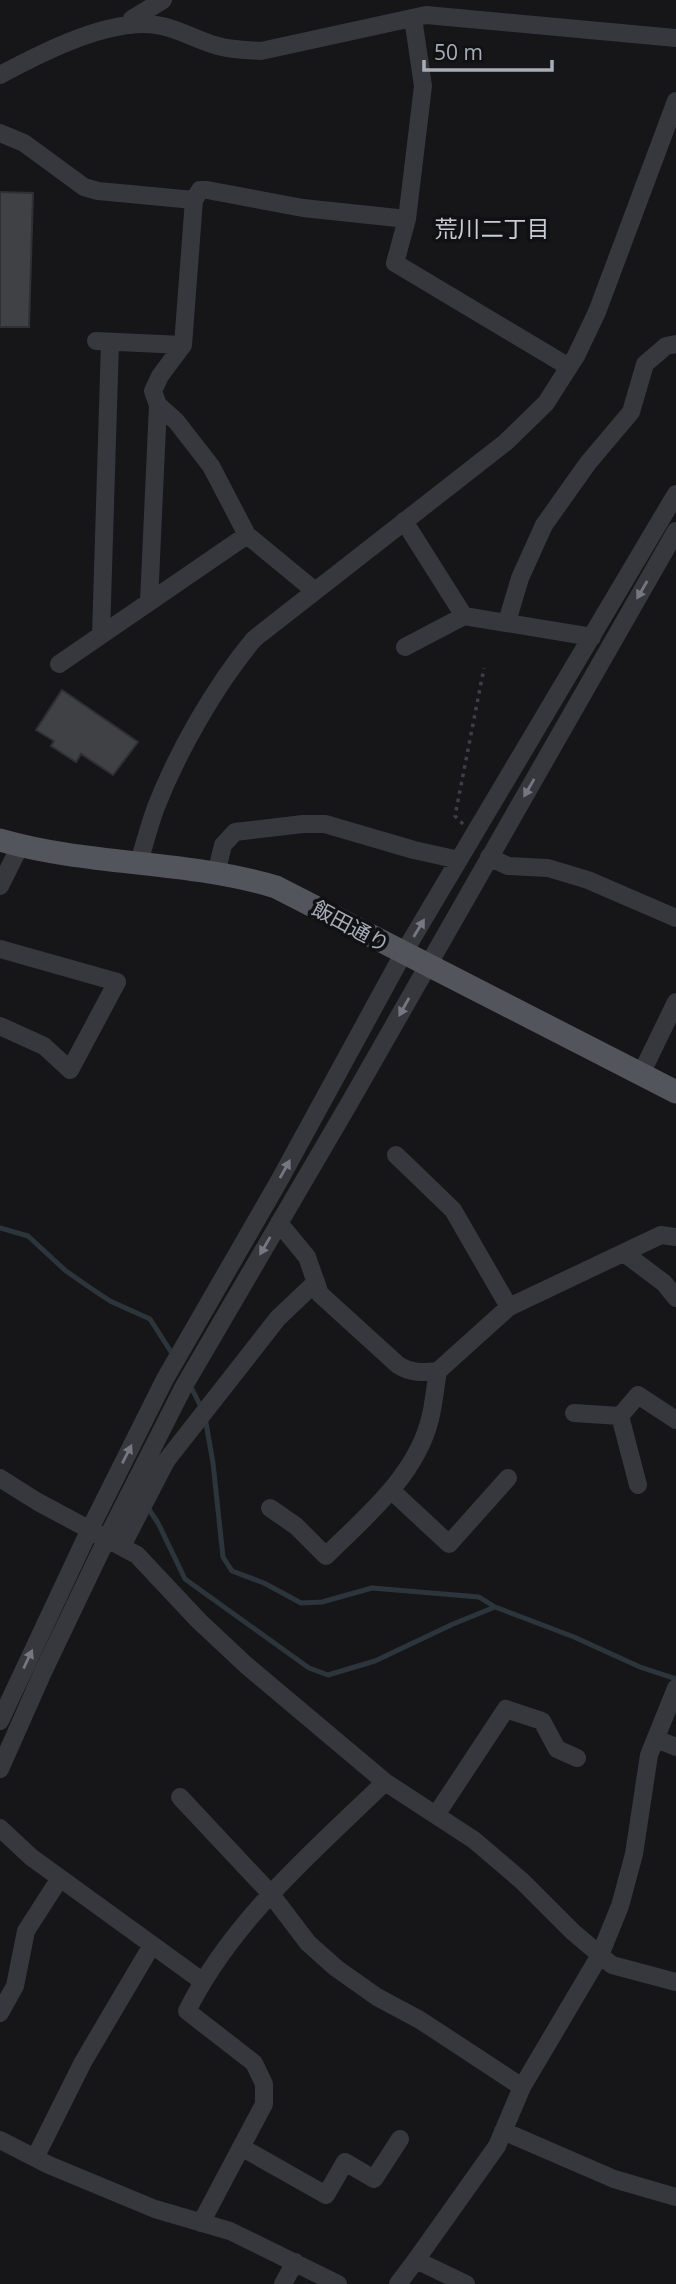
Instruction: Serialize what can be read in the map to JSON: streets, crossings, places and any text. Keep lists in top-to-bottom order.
{
  "streets": {
    "main road": ["飯田通り"]
  },
  "districts": ["荒川二丁目"],
  "scale_bar": "50 m"
}
